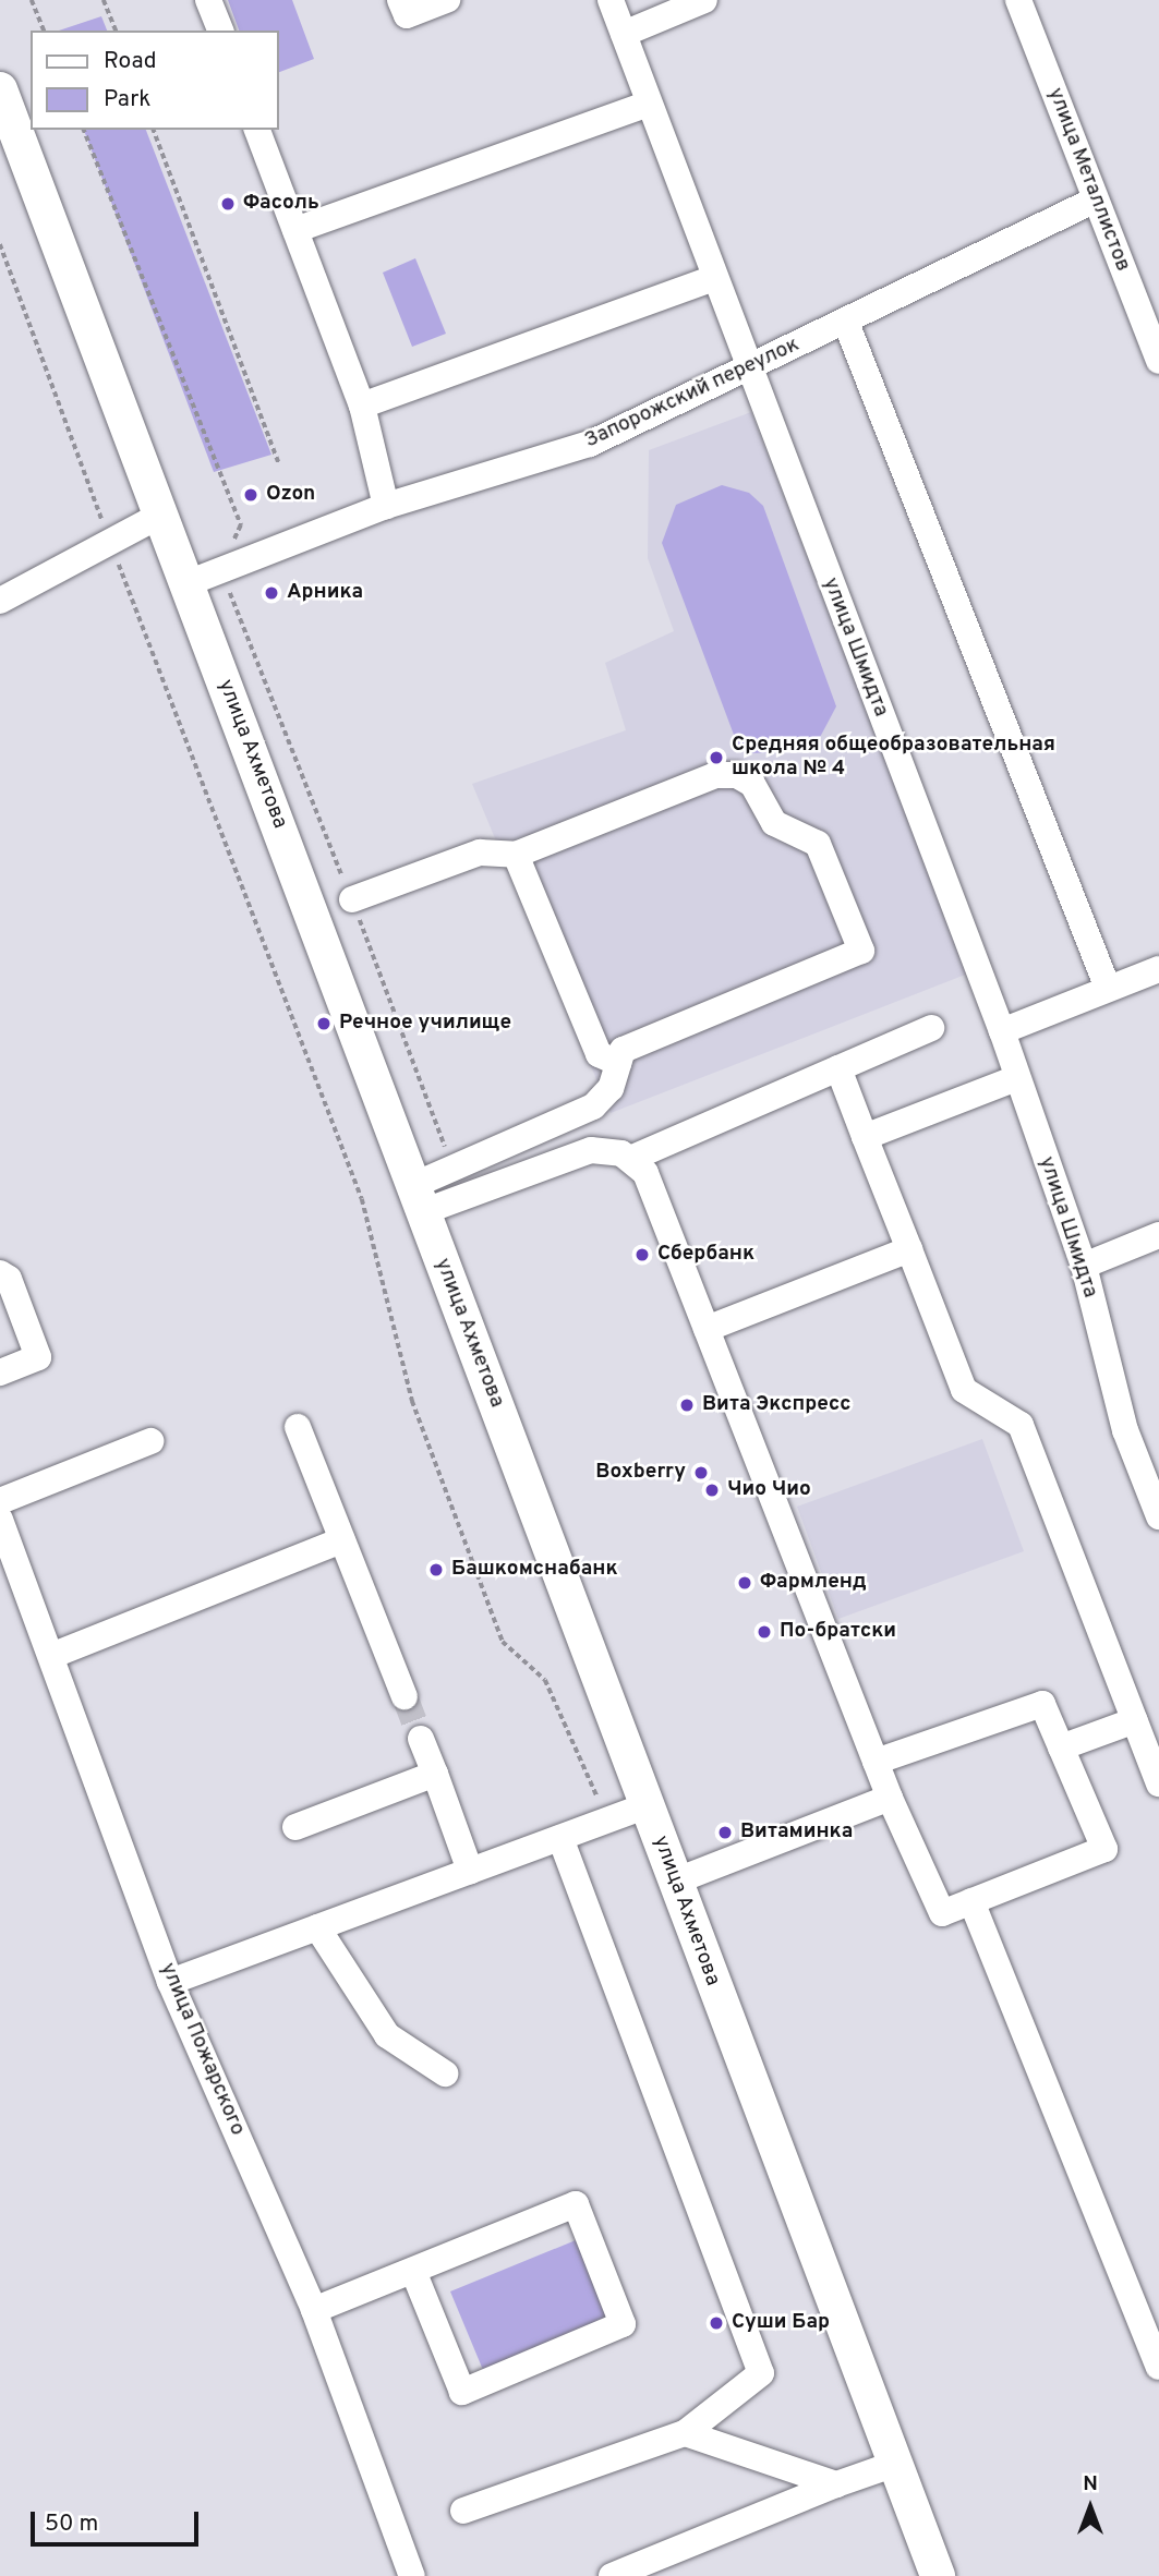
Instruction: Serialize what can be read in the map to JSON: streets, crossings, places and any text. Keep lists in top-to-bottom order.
{
  "streets": {
    "main road": ["улица Ахметова"],
    "street": [
      "улица Металлистов",
      "Запорожский переулок",
      "улица Шмидта",
      "улица Пожарского"
    ]
  },
  "crossings": [
    ["улица Металлистов", "Запорожский переулок"],
    ["Запорожский переулок", "улица Шмидта"],
    ["Запорожский переулок", "улица Ахметова"]
  ],
  "places": [
    "Фасоль",
    "Ozon",
    "Арника",
    "Средняя общеобразовательная школа № 4",
    "Речное училище",
    "Сбербанк",
    "Вита Экспресс",
    "Boxberry",
    "Чио Чио",
    "Башкомснабанк",
    "Фармленд",
    "По-братски",
    "Витаминка",
    "Суши Бар"
  ],
  "legend": ["Road", "Park"],
  "scale_bar": "50 m",
  "north": "top"
}
